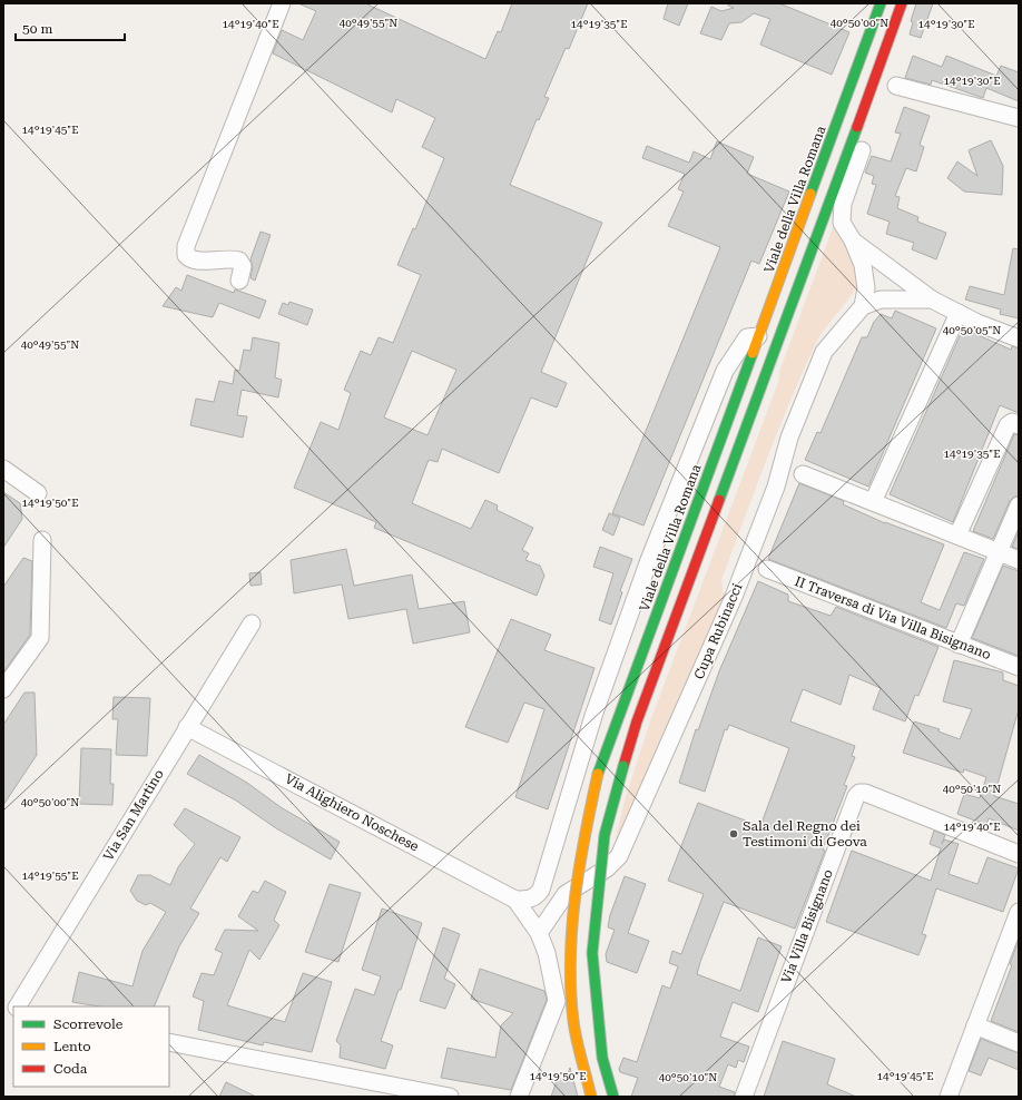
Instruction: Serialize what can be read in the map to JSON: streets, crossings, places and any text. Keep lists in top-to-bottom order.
{
  "streets": {
    "main road": ["Viale della Villa Romana"],
    "street": [
      "II Traversa di Via Villa Bisignano",
      "Cupa Rubinacci",
      "Via Alighiero Noschese",
      "Via San Martino",
      "Via Villa Bisignano"
    ]
  },
  "crossings": [
    ["Via Alighiero Noschese", "Via San Martino"]
  ],
  "places": ["Sala del Regno dei Testimoni di Geova"],
  "legend": ["Scorrevole", "Lento", "Coda"],
  "scale_bar": "50 m",
  "coordinates": [
    "40°49'55\"N",
    "40°50'00\"N",
    "14°19'40\"E",
    "14°19'35\"E",
    "14°19'30\"E",
    "14°19'45\"E",
    "40°50'05\"N",
    "14°19'50\"E",
    "40°50'10\"N",
    "14°19'55\"E"
  ]
}
